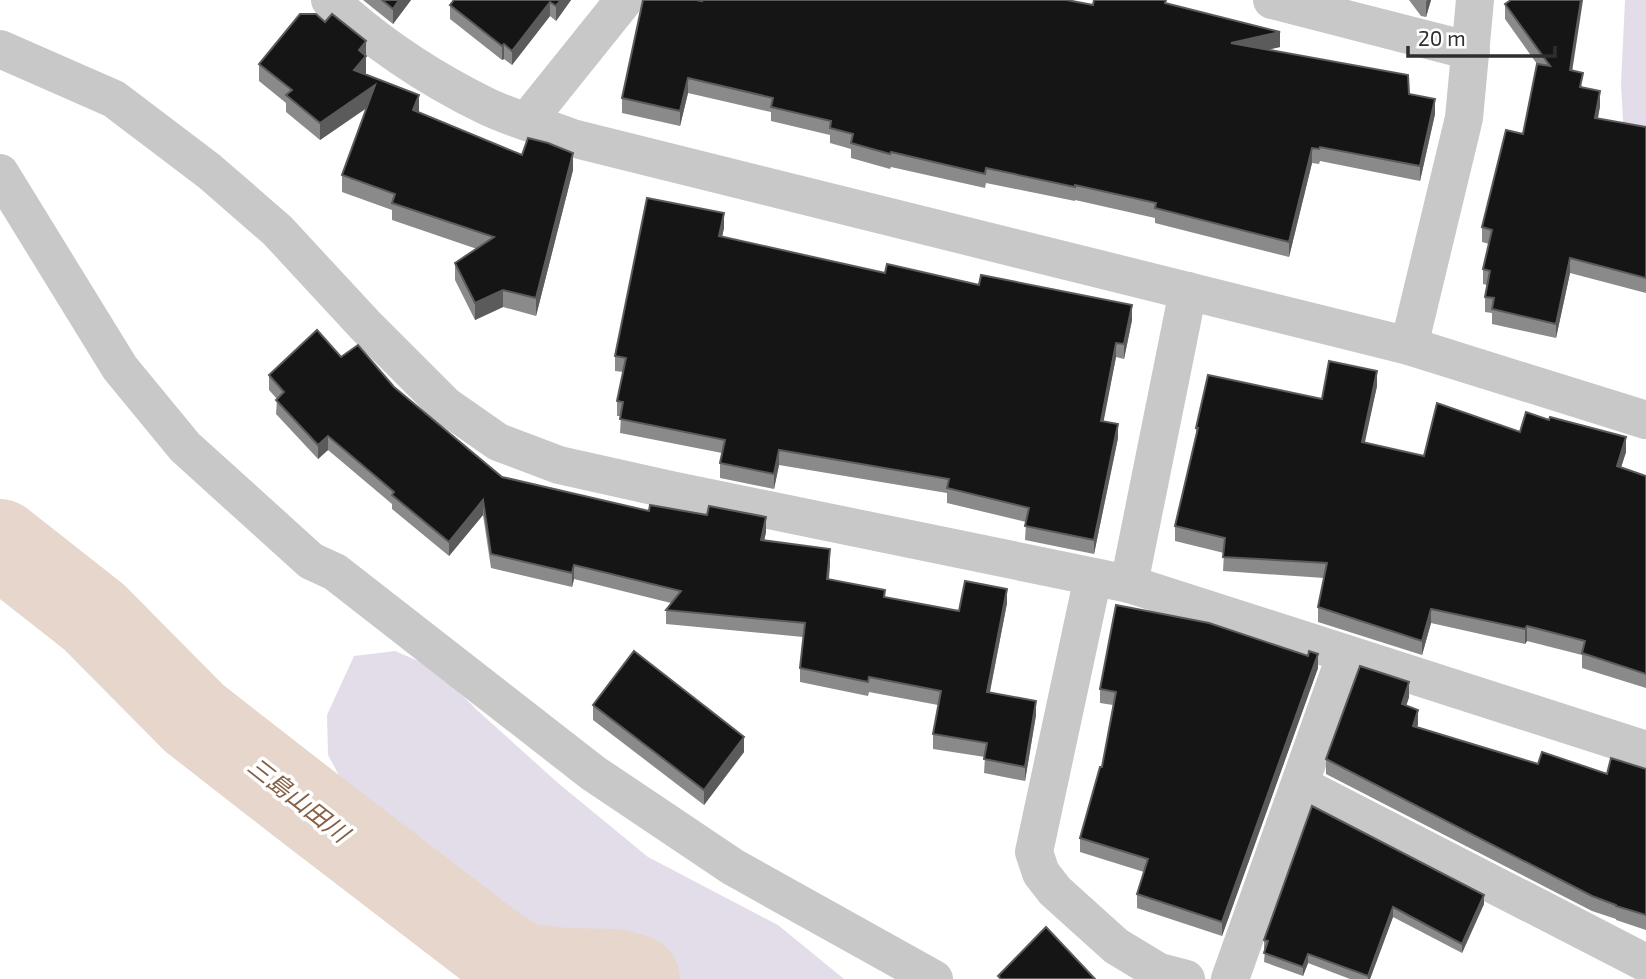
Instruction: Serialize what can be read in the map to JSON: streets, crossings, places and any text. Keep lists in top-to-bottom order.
{
  "water": ["三島山田川"],
  "scale_bar": "20 m"
}
